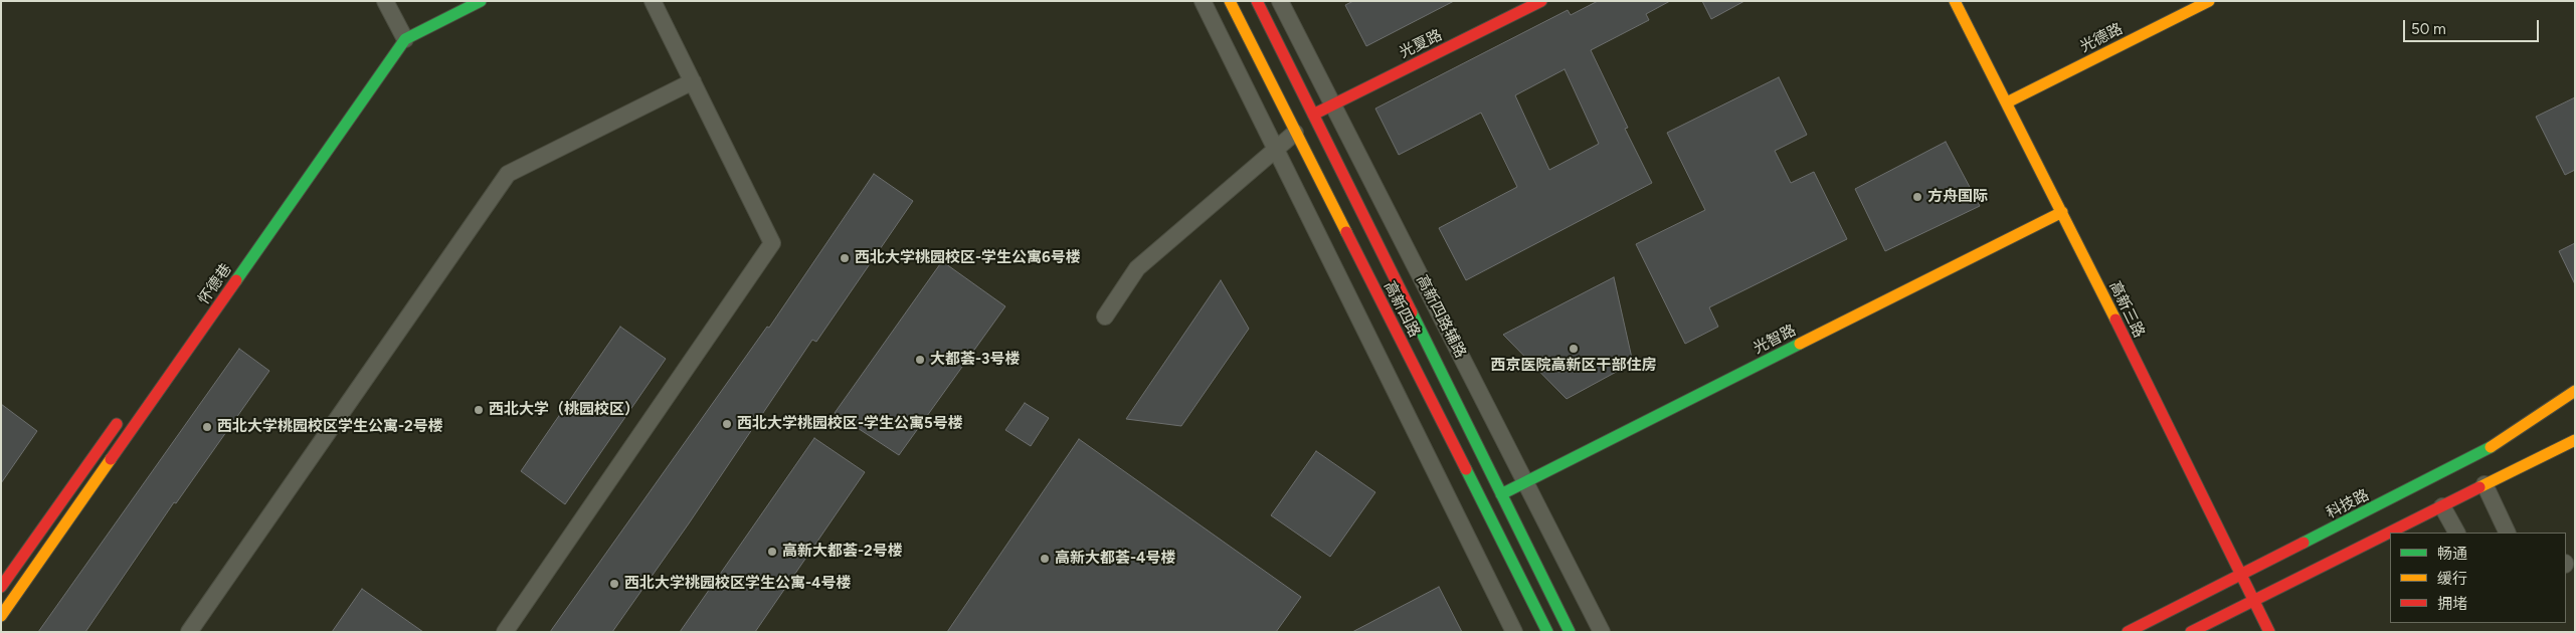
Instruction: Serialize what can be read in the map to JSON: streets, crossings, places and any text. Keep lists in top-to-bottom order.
{
  "streets": {
    "street": [
      "光德路",
      "光夏路",
      "怀德巷",
      "高新四路",
      "高新三路",
      "高新四路辅路",
      "光智路",
      "科技路"
    ]
  },
  "crossings": [
    ["光德路", "高新三路"],
    ["光夏路", "高新四路"],
    ["光夏路", "高新四路辅路"],
    ["高新四路", "光智路"],
    ["高新三路", "光智路"],
    ["高新三路", "科技路"],
    ["高新四路辅路", "光智路"]
  ],
  "places": [
    "方舟国际",
    "西北大学桃园校区-学生公寓6号楼",
    "西京医院高新区干部住房",
    "大都荟-3号楼",
    "西北大学（桃园校区）",
    "西北大学桃园校区-学生公寓5号楼",
    "西北大学桃园校区学生公寓-2号楼",
    "高新大都荟-2号楼",
    "高新大都荟-4号楼",
    "西北大学桃园校区学生公寓-4号楼"
  ],
  "legend": ["畅通", "缓行", "拥堵"],
  "scale_bar": "50 m"
}
